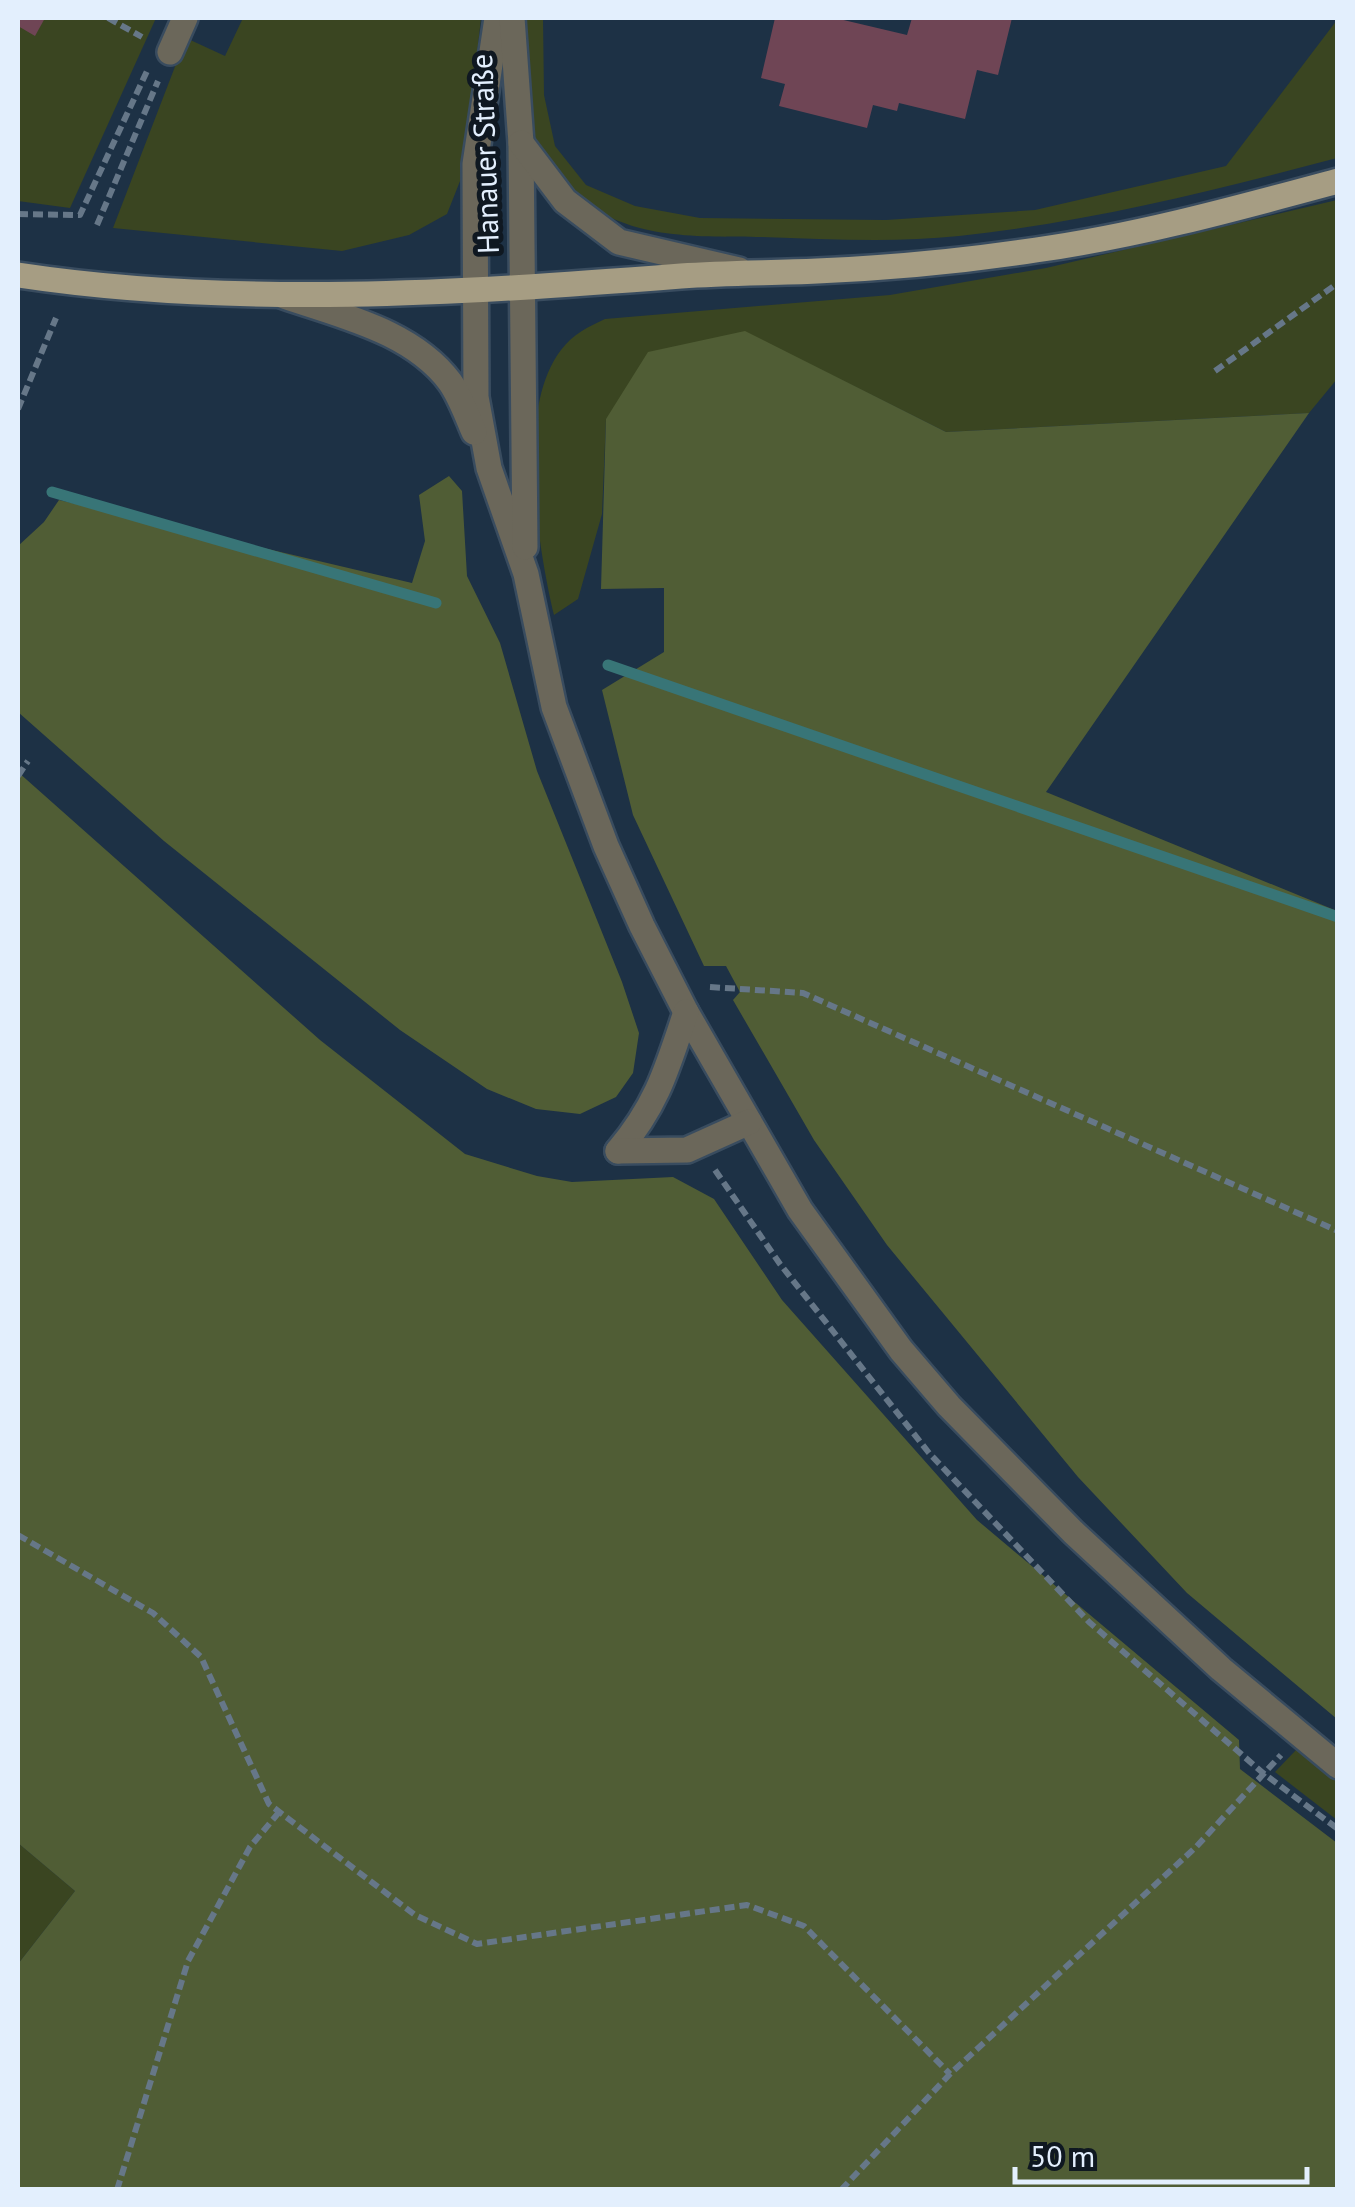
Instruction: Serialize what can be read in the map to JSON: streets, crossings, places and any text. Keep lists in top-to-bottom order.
{
  "streets": {
    "street": ["Hanauer Straße"]
  },
  "scale_bar": "50 m"
}
